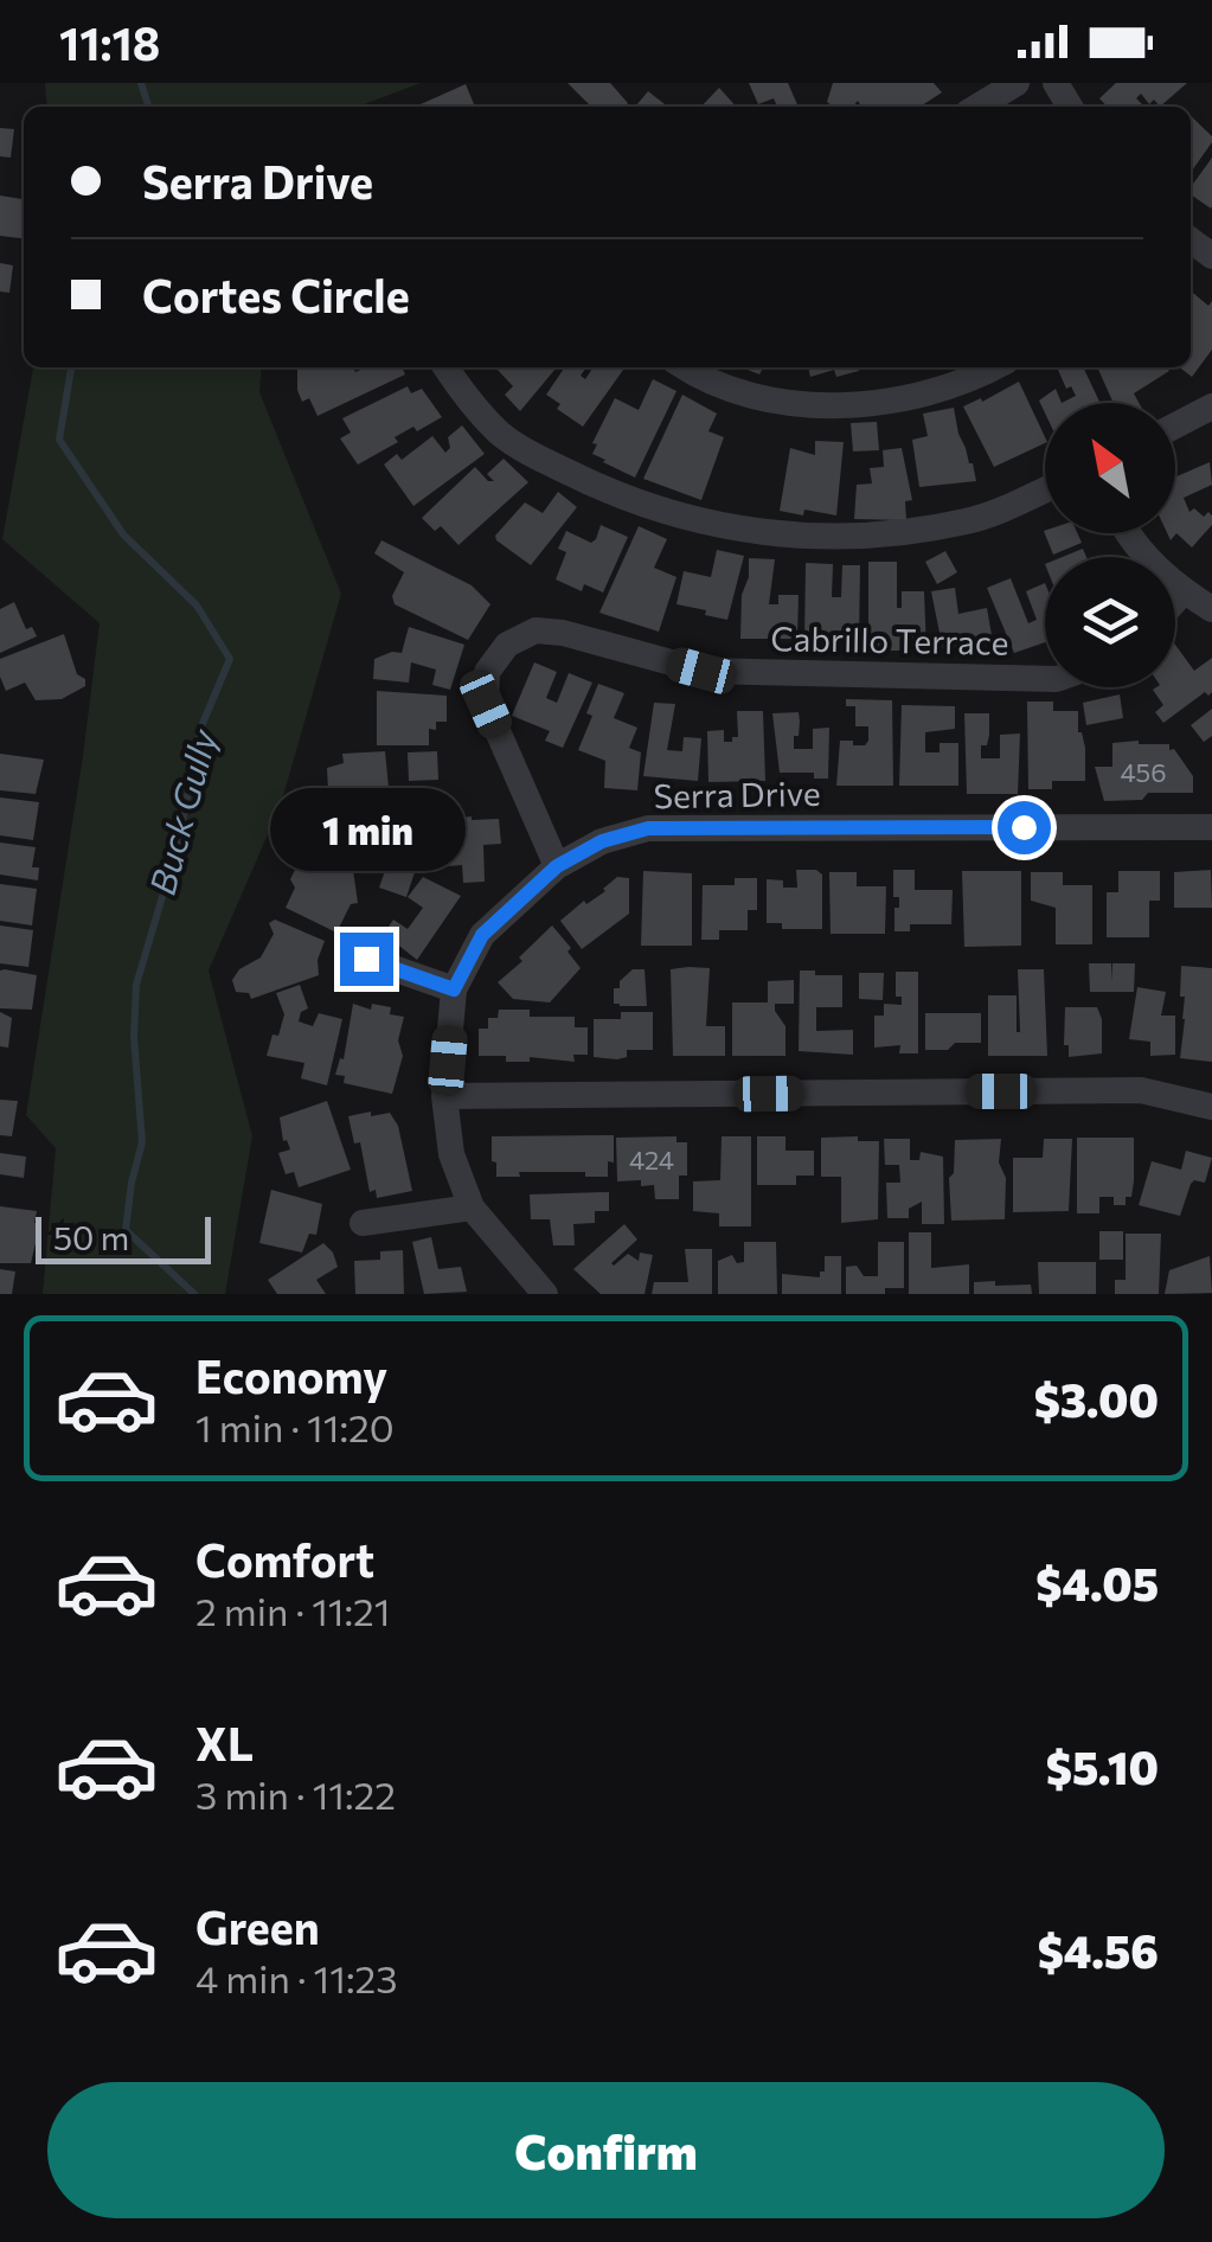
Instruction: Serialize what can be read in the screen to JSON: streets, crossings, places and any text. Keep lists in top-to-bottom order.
{
  "streets": {
    "street": ["Cabrillo Terrace", "Serra Drive"]
  },
  "crossings": [
    ["Cabrillo Terrace", "Serra Drive"]
  ],
  "water": ["Buck Gully"],
  "house_numbers": ["456", "424"],
  "scale_bar": "50 m",
  "north": "top left",
  "page": {
    "status": "11:18",
    "banner": ["Serra Drive", "Cortes Circle"],
    "bubble": "1 min",
    "scale": "50 m",
    "list": [
      {
        "name": "Economy",
        "note": "1 min · 11:20",
        "value": "$3.00"
      },
      {
        "name": "Comfort",
        "note": "2 min · 11:21",
        "value": "$4.05"
      },
      {
        "name": "XL",
        "note": "3 min · 11:22",
        "value": "$5.10"
      },
      {
        "name": "Green",
        "note": "4 min · 11:23",
        "value": "$4.56"
      }
    ],
    "buttons": "Confirm"
  }
}
